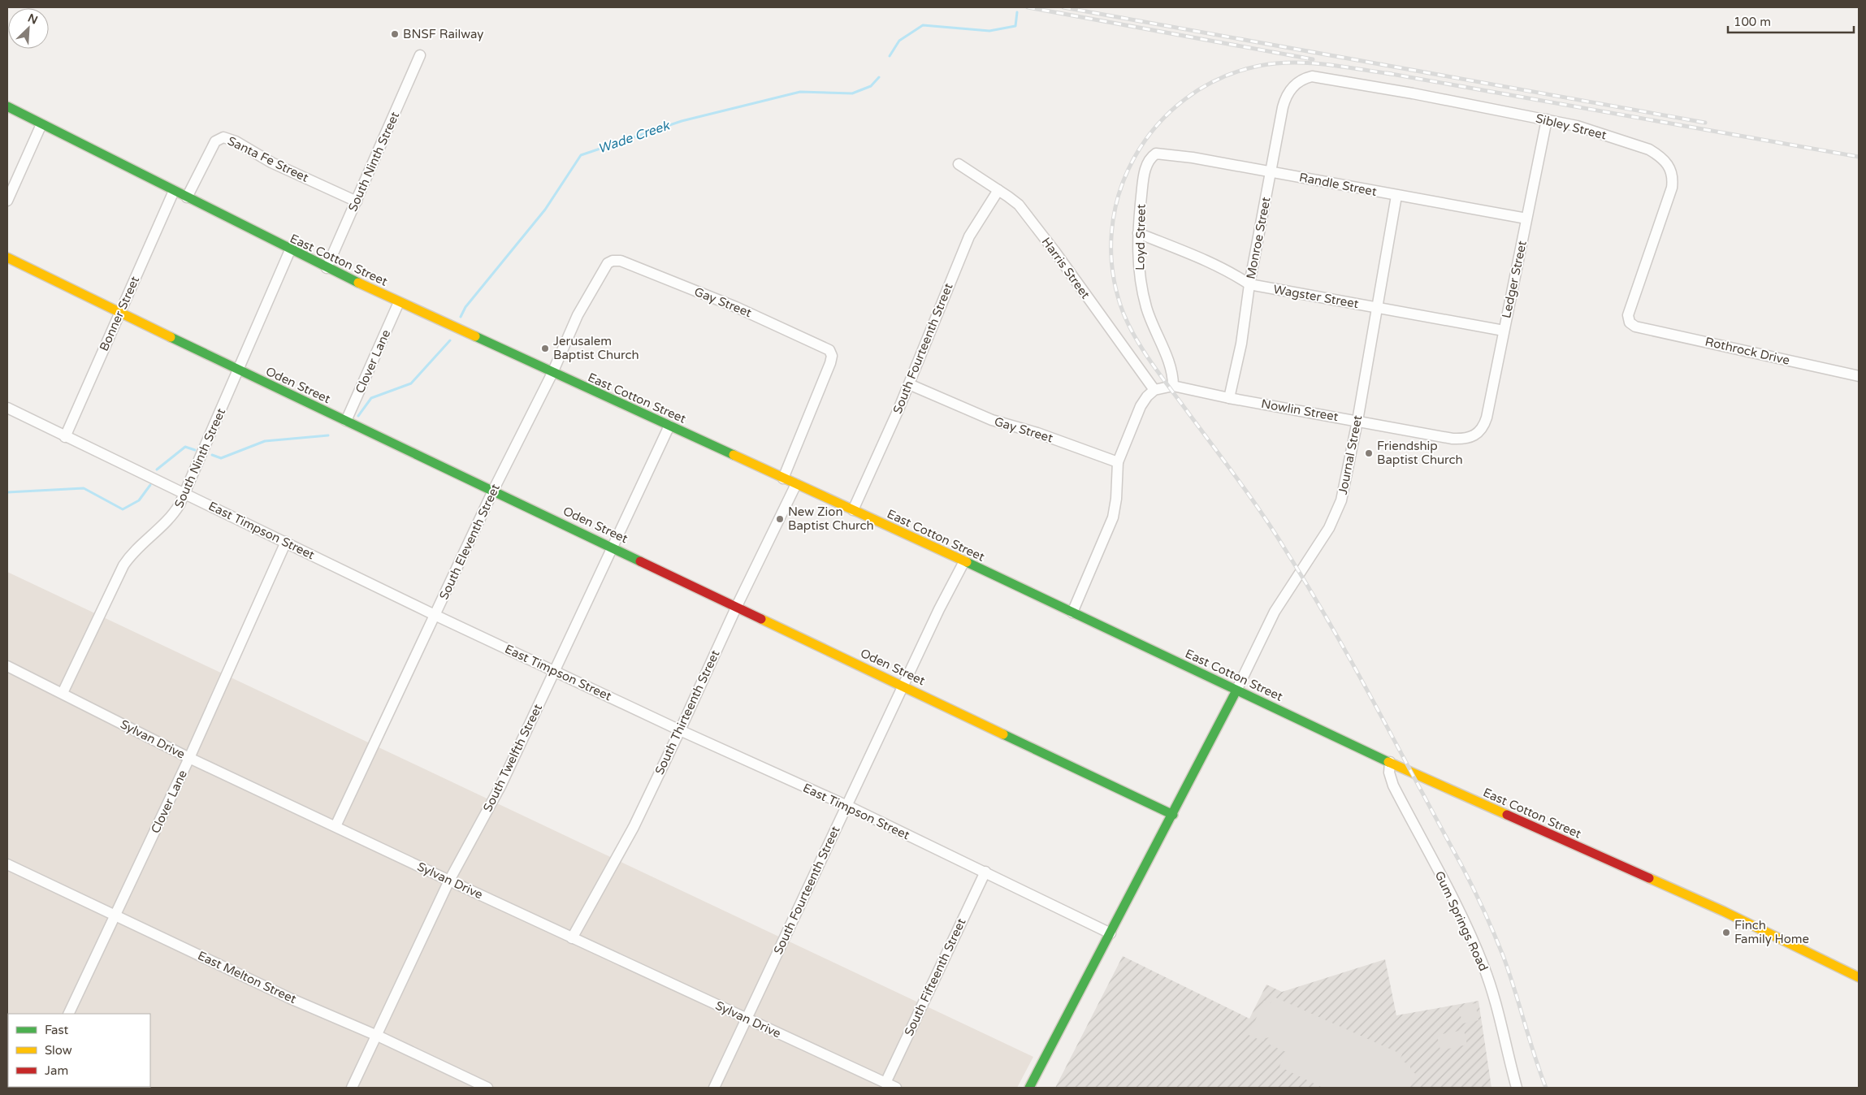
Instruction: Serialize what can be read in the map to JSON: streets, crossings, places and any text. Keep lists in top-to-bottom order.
{
  "streets": {
    "main road": ["East Cotton Street", "Oden Street"],
    "street": [
      "Sibley Street",
      "Santa Fe Street",
      "South Ninth Street",
      "Randle Street",
      "Loyd Street",
      "Monroe Street",
      "Harris Street",
      "Ledger Street",
      "Wagster Street",
      "Gay Street",
      "Bonner Street",
      "South Fourteenth Street",
      "Rothrock Drive",
      "Clover Lane",
      "Nowlin Street",
      "Journal Street",
      "East Timpson Street",
      "South Eleventh Street",
      "South Thirteenth Street",
      "Sylvan Drive",
      "South Twelfth Street",
      "Gum Springs Road",
      "East Melton Street",
      "South Fifteenth Street"
    ]
  },
  "crossings": [
    ["Sibley Street", "Monroe Street"],
    ["Sibley Street", "Ledger Street"],
    ["Sibley Street", "Rothrock Drive"],
    ["Santa Fe Street", "South Ninth Street"],
    ["Santa Fe Street", "East Cotton Street"],
    ["South Ninth Street", "East Cotton Street"],
    ["South Ninth Street", "Oden Street"],
    ["South Ninth Street", "East Timpson Street"],
    ["South Ninth Street", "Sylvan Drive"],
    ["Randle Street", "Loyd Street"],
    ["Randle Street", "Monroe Street"],
    ["Randle Street", "Ledger Street"],
    ["Randle Street", "Journal Street"],
    ["Loyd Street", "Wagster Street"],
    ["Loyd Street", "Nowlin Street"],
    ["Monroe Street", "Wagster Street"],
    ["Monroe Street", "Nowlin Street"],
    ["East Cotton Street", "Gay Street"],
    ["East Cotton Street", "Bonner Street"],
    ["East Cotton Street", "South Fourteenth Street"],
    ["East Cotton Street", "Clover Lane"],
    ["East Cotton Street", "Journal Street"],
    ["East Cotton Street", "South Eleventh Street"],
    ["East Cotton Street", "South Thirteenth Street"],
    ["East Cotton Street", "South Twelfth Street"],
    ["East Cotton Street", "Gum Springs Road"],
    ["Harris Street", "South Fourteenth Street"],
    ["Ledger Street", "Wagster Street"],
    ["Ledger Street", "Nowlin Street"],
    ["Wagster Street", "Journal Street"],
    ["Gay Street", "South Fourteenth Street"],
    ["Gay Street", "South Eleventh Street"],
    ["Bonner Street", "Oden Street"],
    ["Bonner Street", "East Timpson Street"],
    ["South Fourteenth Street", "Oden Street"],
    ["South Fourteenth Street", "East Timpson Street"],
    ["South Fourteenth Street", "Sylvan Drive"],
    ["Clover Lane", "Oden Street"],
    ["Clover Lane", "East Timpson Street"],
    ["Clover Lane", "Sylvan Drive"],
    ["Clover Lane", "East Melton Street"],
    ["Oden Street", "South Eleventh Street"],
    ["Oden Street", "South Thirteenth Street"],
    ["Oden Street", "South Twelfth Street"],
    ["Nowlin Street", "Journal Street"],
    ["East Timpson Street", "South Eleventh Street"],
    ["East Timpson Street", "South Thirteenth Street"],
    ["East Timpson Street", "South Twelfth Street"],
    ["East Timpson Street", "South Fifteenth Street"],
    ["South Eleventh Street", "Sylvan Drive"],
    ["South Thirteenth Street", "Sylvan Drive"],
    ["Sylvan Drive", "South Twelfth Street"],
    ["Sylvan Drive", "South Fifteenth Street"],
    ["South Twelfth Street", "East Melton Street"]
  ],
  "water": ["Wade Creek"],
  "places": [
    "BNSF Railway",
    "Jerusalem Baptist Church",
    "Friendship Baptist Church",
    "New Zion Baptist Church",
    "Finch Family Home"
  ],
  "legend": ["Fast", "Slow", "Jam"],
  "scale_bar": "100 m",
  "north": "top right"
}
